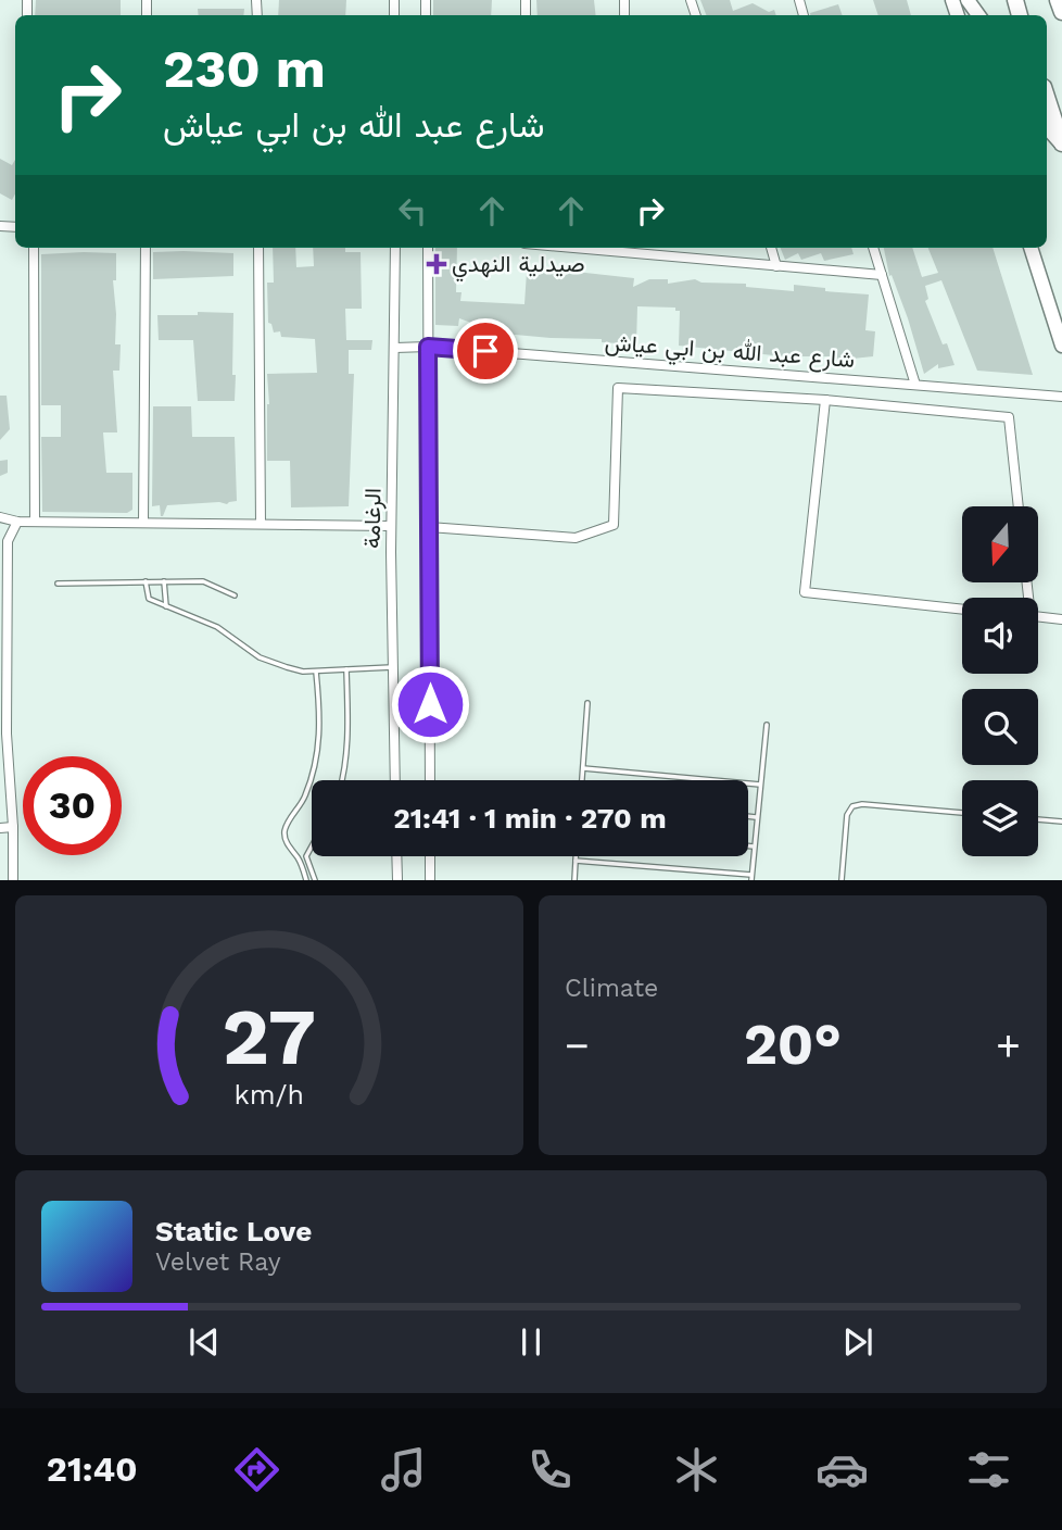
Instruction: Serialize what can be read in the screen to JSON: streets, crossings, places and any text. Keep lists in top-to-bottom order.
{
  "streets": {
    "street": ["شارع عبد الله بن ابي عياش", "الرغامة"]
  },
  "crossings": [
    ["شارع عبد الله بن ابي عياش", "الرغامة"]
  ],
  "places": {
    "health": ["صيدلية النهدي"]
  },
  "north": "bottom",
  "page": {
    "turn": ["230 m", "شارع عبد الله بن ابي عياش"],
    "limit": "30",
    "trip": "21:41 · 1 min · 270 m",
    "tile": "Climate",
    "heat": ["−", "20°", "+"],
    "song": ["Static Love", "Velvet Ray"],
    "tabs": "21:40",
    "gauge": ["27", "km/h"]
  }
}
